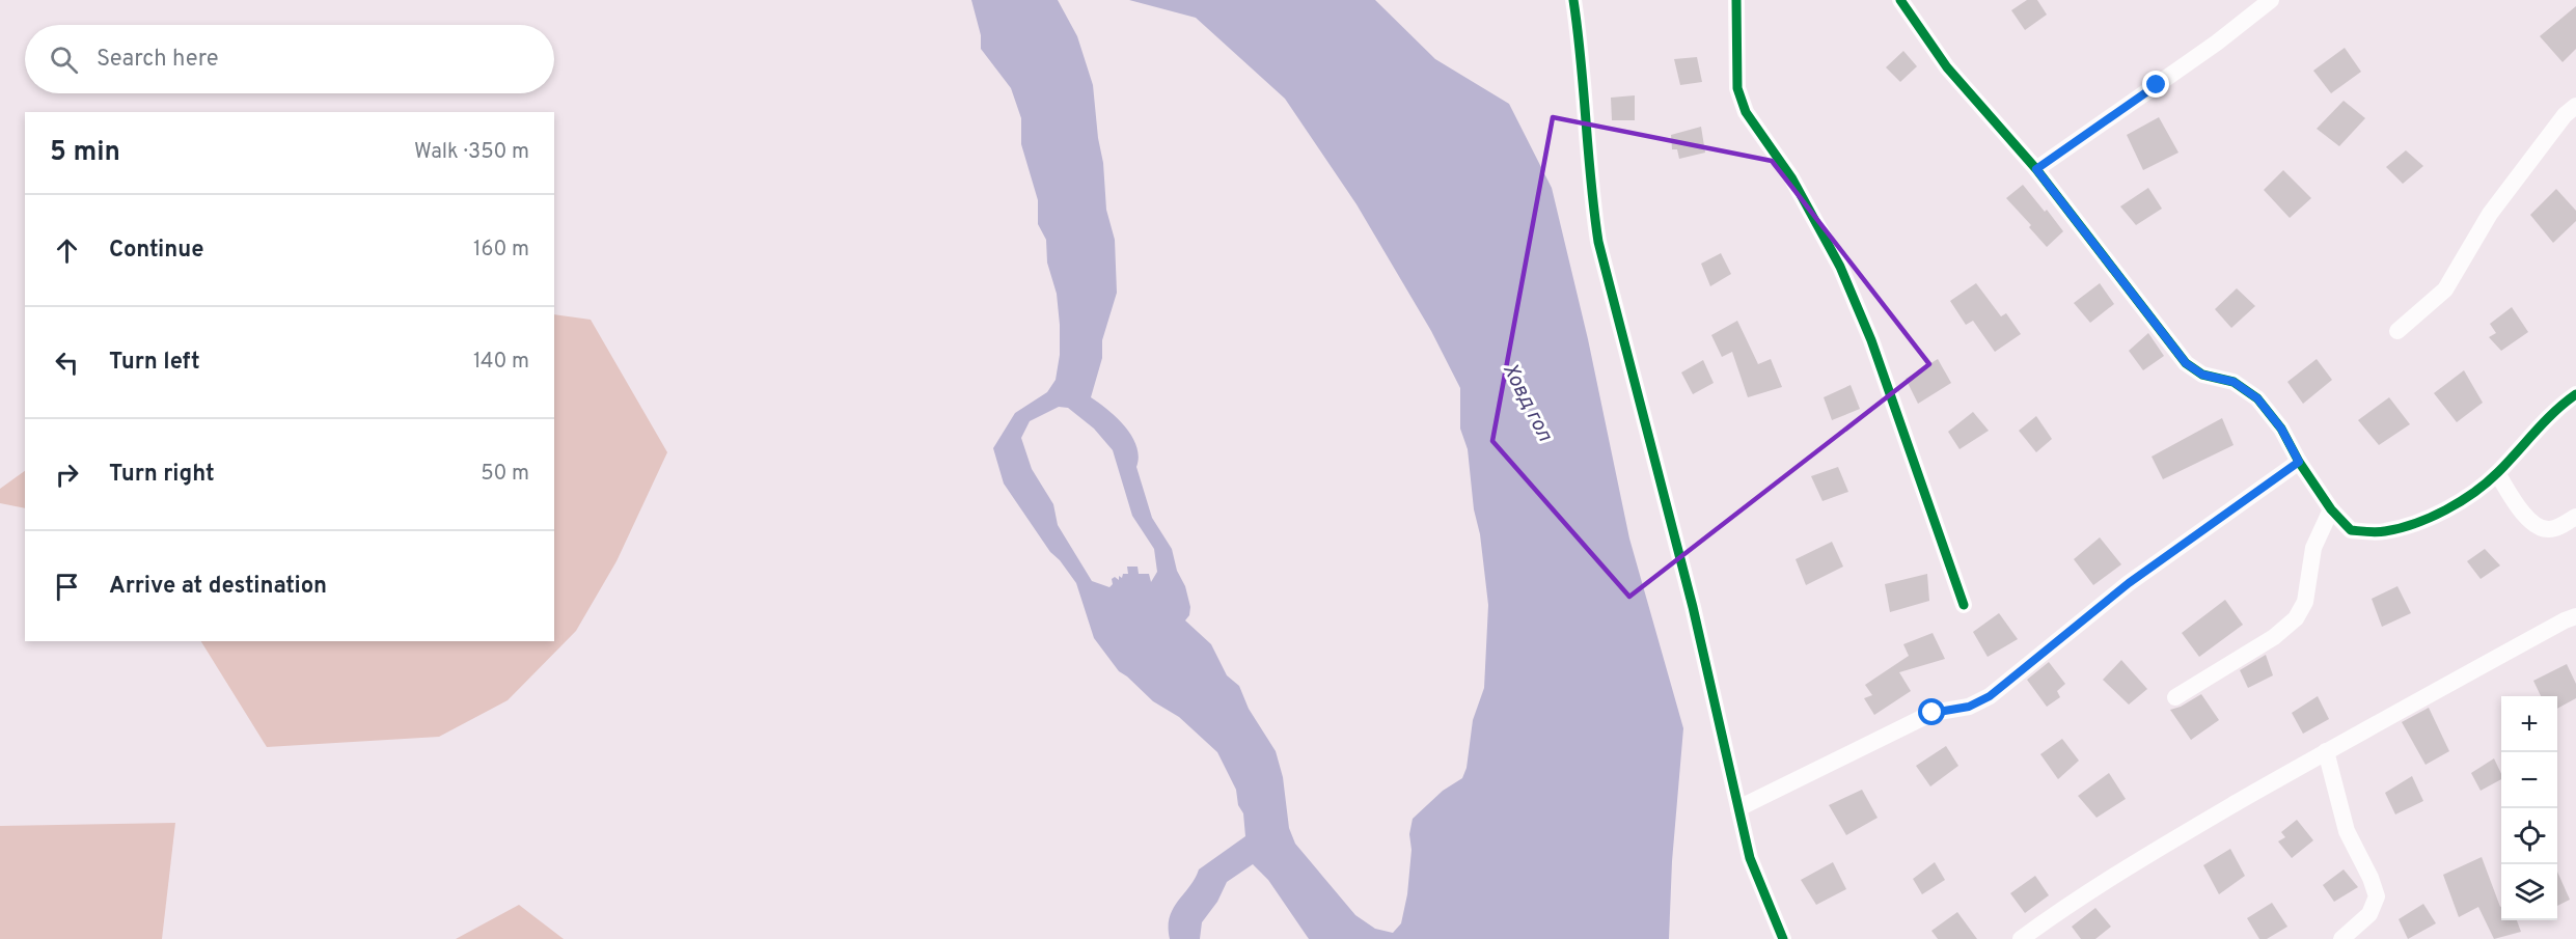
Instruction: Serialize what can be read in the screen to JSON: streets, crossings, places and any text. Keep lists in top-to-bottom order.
{
  "water": ["Ховд гол"],
  "page": {
    "search": "Search here",
    "heading": ["5 min", "Walk · 350 m"],
    "list": [
      ["Continue", "160 m"],
      ["Turn left", "140 m"],
      ["Turn right", "50 m"],
      "Arrive at destination"
    ],
    "map_buttons": ["+", "−"]
  }
}
